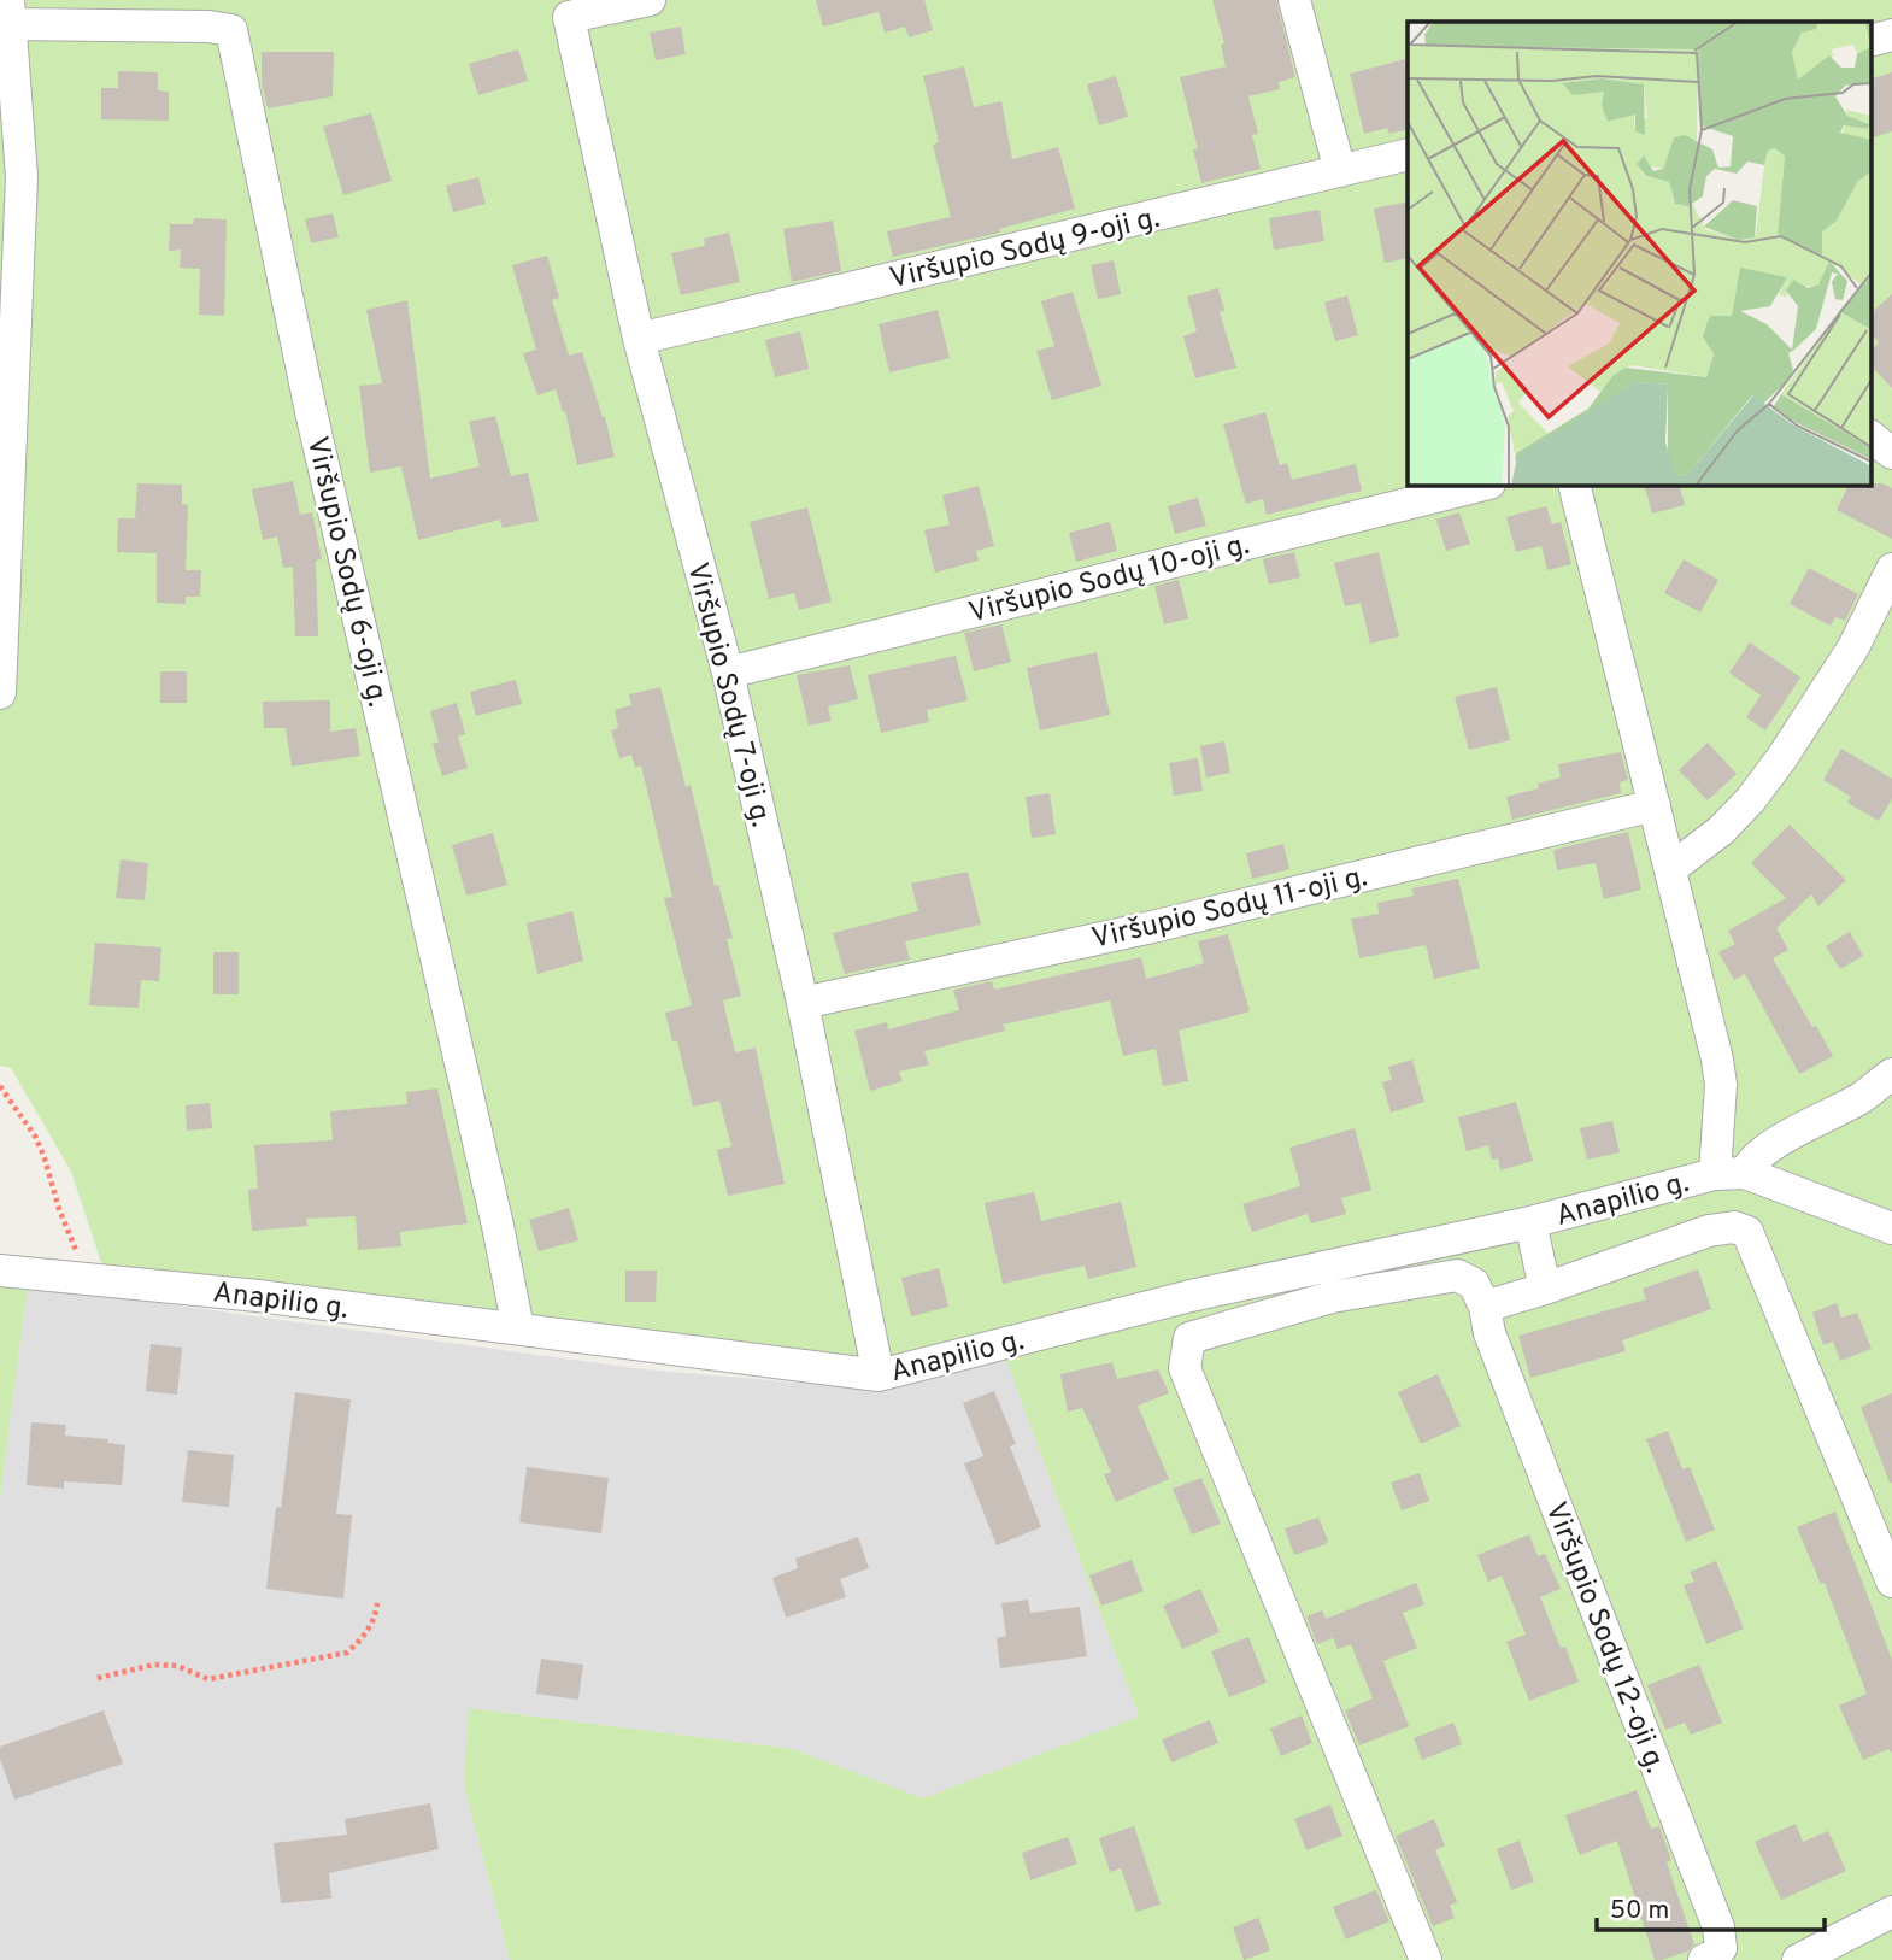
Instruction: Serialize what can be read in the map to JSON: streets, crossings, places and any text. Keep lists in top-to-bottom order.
{
  "streets": {
    "street": [
      "Viršupio Sodų 9-oji g.",
      "Viršupio Sodų 6-oji g.",
      "Viršupio Sodų 10-oji g.",
      "Viršupio Sodų 7-oji g.",
      "Viršupio Sodų 11-oji g.",
      "Anapilio g.",
      "Viršupio Sodų 12-oji g."
    ]
  },
  "crossings": [
    ["Viršupio Sodų 9-oji g.", "Viršupio Sodų 7-oji g."],
    ["Viršupio Sodų 6-oji g.", "Anapilio g."],
    ["Viršupio Sodų 10-oji g.", "Viršupio Sodų 7-oji g."],
    ["Viršupio Sodų 7-oji g.", "Viršupio Sodų 11-oji g."],
    ["Viršupio Sodų 7-oji g.", "Anapilio g."]
  ],
  "scale_bar": "50 m"
}
